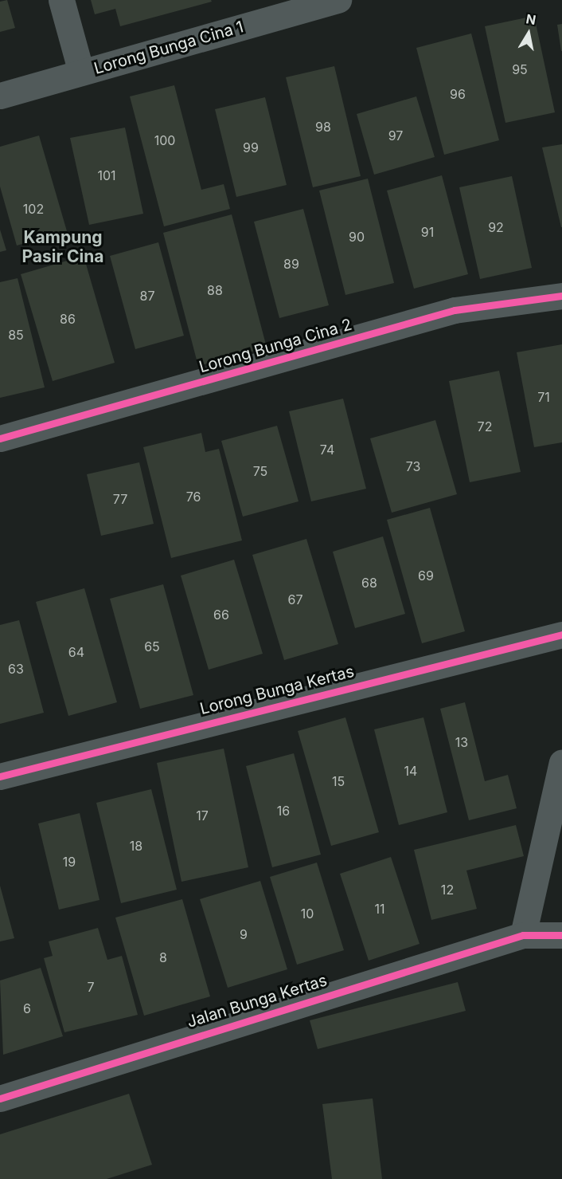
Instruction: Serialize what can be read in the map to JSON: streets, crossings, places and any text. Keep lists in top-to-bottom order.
{
  "streets": {
    "street": [
      "Lorong Bunga Cina 1",
      "Lorong Bunga Cina 2",
      "Lorong Bunga Kertas",
      "Jalan Bunga Kertas"
    ]
  },
  "districts": ["Kampung Pasir Cina"],
  "house_numbers": [
    "95",
    "96",
    "98",
    "97",
    "100",
    "99",
    "101",
    "102",
    "92",
    "91",
    "90",
    "89",
    "88",
    "87",
    "86",
    "85",
    "71",
    "72",
    "74",
    "73",
    "75",
    "76",
    "77",
    "69",
    "68",
    "67",
    "66",
    "65",
    "64",
    "63",
    "13",
    "14",
    "15",
    "16",
    "17",
    "18",
    "19",
    "12",
    "11",
    "10",
    "9",
    "8",
    "7",
    "6"
  ],
  "north": "top"
}
